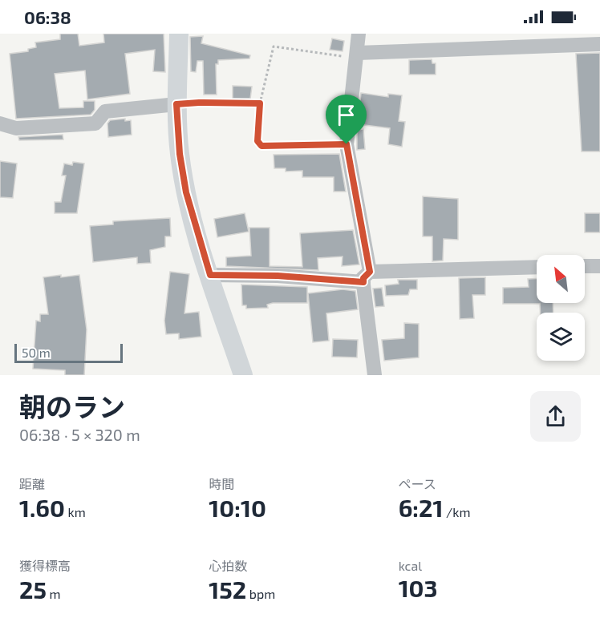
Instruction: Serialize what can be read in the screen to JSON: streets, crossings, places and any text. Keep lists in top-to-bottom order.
{
  "scale_bar": "50 m",
  "north": "top left",
  "page": {
    "status": "06:38",
    "scale": "50 m",
    "heading": ["朝のラン", "06:38 · 5 × 320 m"],
    "stats": [
      ["距離", "1.60 km"],
      ["時間", "10:10"],
      ["ペース", "6:21 /km"],
      ["獲得標高", "25 m"],
      ["心拍数", "152 bpm"],
      ["kcal", "103"]
    ]
  }
}
